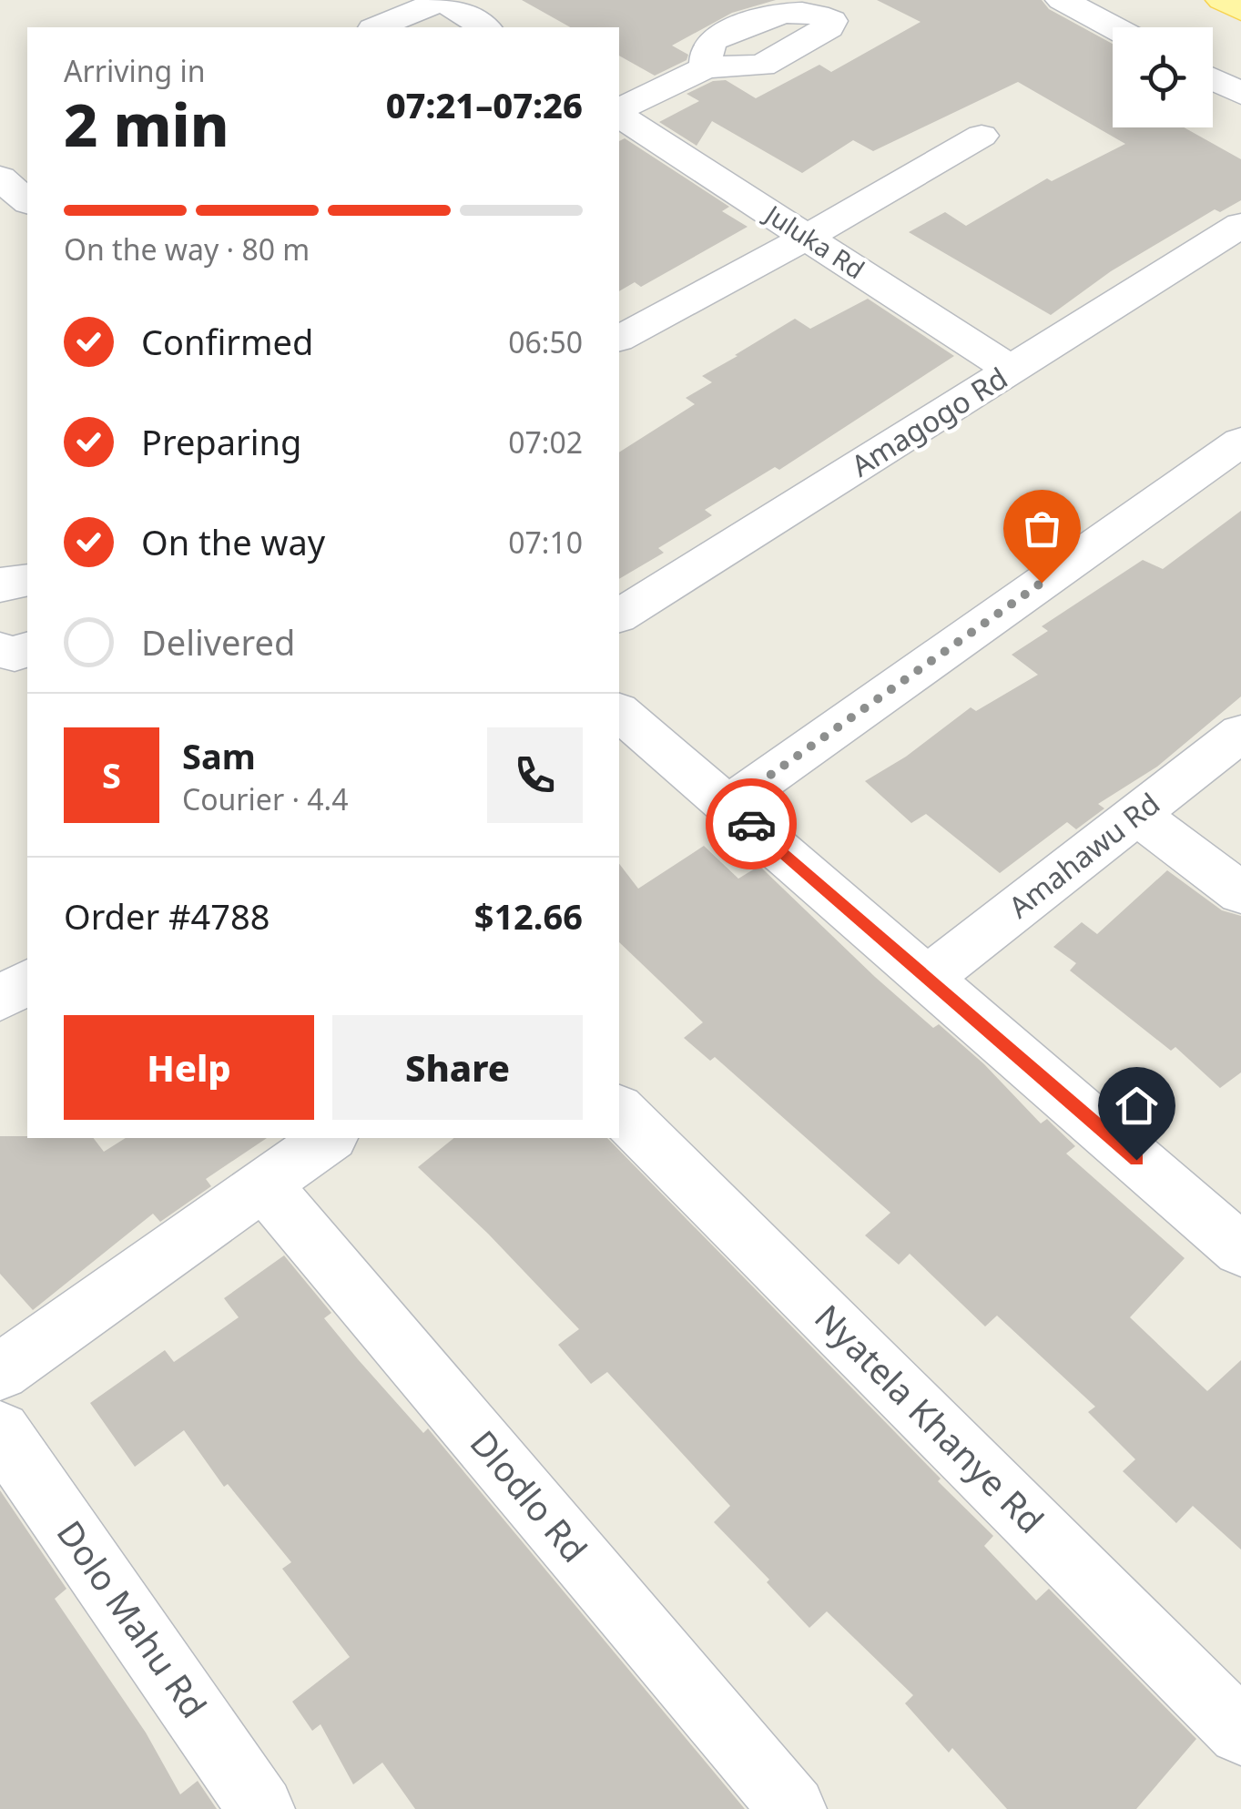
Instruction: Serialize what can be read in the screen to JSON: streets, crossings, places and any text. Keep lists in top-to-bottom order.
{
  "streets": {
    "street": [
      "Juluka Rd",
      "Amagogo Rd",
      "Amahawu Rd",
      "Nyatela Khanye Rd",
      "Dlodlo Rd",
      "Dolo Mahu Rd"
    ]
  },
  "crossings": [
    ["Juluka Rd", "Amagogo Rd"]
  ],
  "page": {
    "heading": ["2 min", "Arriving in", "07:21–07:26"],
    "panel": [
      "Sam",
      "Courier · 4.4",
      "Order #4788",
      "$12.66"
    ],
    "bar": "On the way · 80 m",
    "list": [
      ["Confirmed", "06:50"],
      ["Preparing", "07:02"],
      ["On the way", "07:10"],
      "Delivered"
    ],
    "round": "S",
    "buttons": ["Help", "Share"]
  }
}
